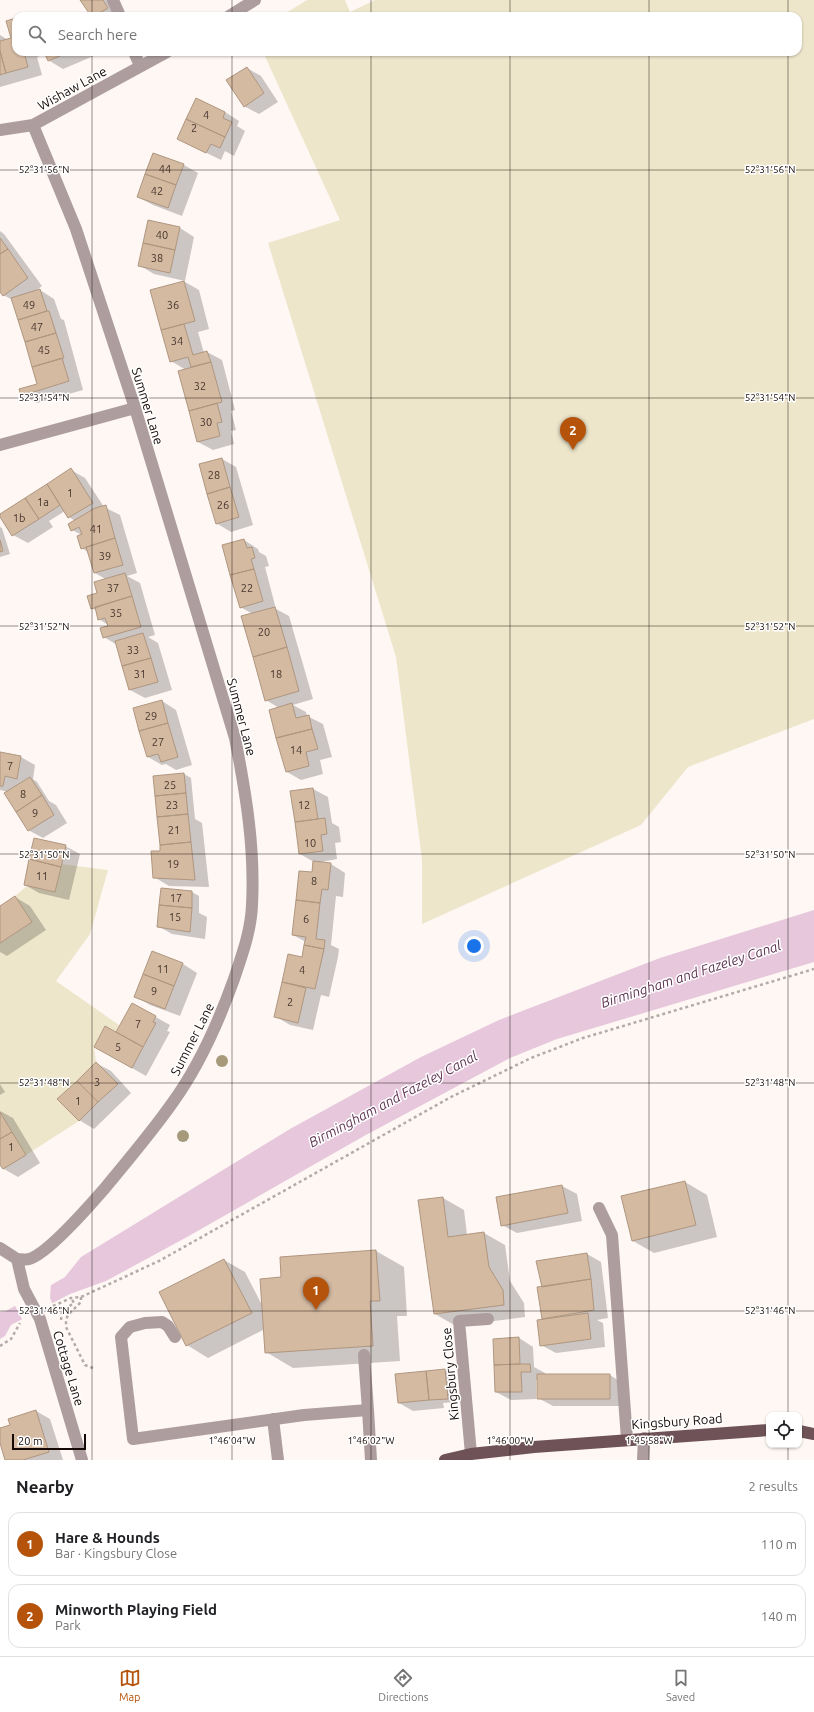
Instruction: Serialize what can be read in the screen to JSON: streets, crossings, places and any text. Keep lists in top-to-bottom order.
{
  "streets": {
    "main road": ["Kingsbury Road"],
    "street": [
      "Wishaw Lane",
      "Summer Lane",
      "Cottage Lane",
      "Kingsbury Close"
    ]
  },
  "crossings": [
    ["Wishaw Lane", "Summer Lane"],
    ["Summer Lane", "Cottage Lane"],
    ["Kingsbury Close", "Kingsbury Road"]
  ],
  "water": ["Birmingham and Fazeley Canal"],
  "house_numbers": [
    "4",
    "2",
    "44",
    "42",
    "40",
    "38",
    "49",
    "36",
    "47",
    "34",
    "45",
    "32",
    "30",
    "28",
    "1",
    "1a",
    "26",
    "1b",
    "41",
    "39",
    "37",
    "22",
    "35",
    "20",
    "33",
    "31",
    "18",
    "29",
    "27",
    "14",
    "7",
    "25",
    "8",
    "23",
    "12",
    "9",
    "21",
    "10",
    "19",
    "11",
    "8",
    "17",
    "15",
    "6",
    "11",
    "4",
    "9",
    "2",
    "7",
    "5",
    "3",
    "1",
    "1"
  ],
  "scale_bar": "20 m",
  "page": {
    "search": "Search here",
    "pins": ["2", "1"],
    "scale": "20 m",
    "heading": ["Nearby", "2 results"],
    "list": [
      {
        "mark": "1",
        "name": "Hare & Hounds",
        "note": "Bar · Kingsbury Close",
        "value": "110 m"
      },
      {
        "mark": "2",
        "name": "Minworth Playing Field",
        "note": "Park",
        "value": "140 m"
      }
    ],
    "nav": ["Map", "Directions", "Saved"]
  },
  "coordinates": [
    "52°31'56\"N",
    "52°31'54\"N",
    "52°31'52\"N",
    "52°31'50\"N",
    "52°31'48\"N",
    "52°31'46\"N",
    "1°46'04\"W",
    "1°46'02\"W",
    "1°46'00\"W",
    "1°45'58\"W"
  ]
}
